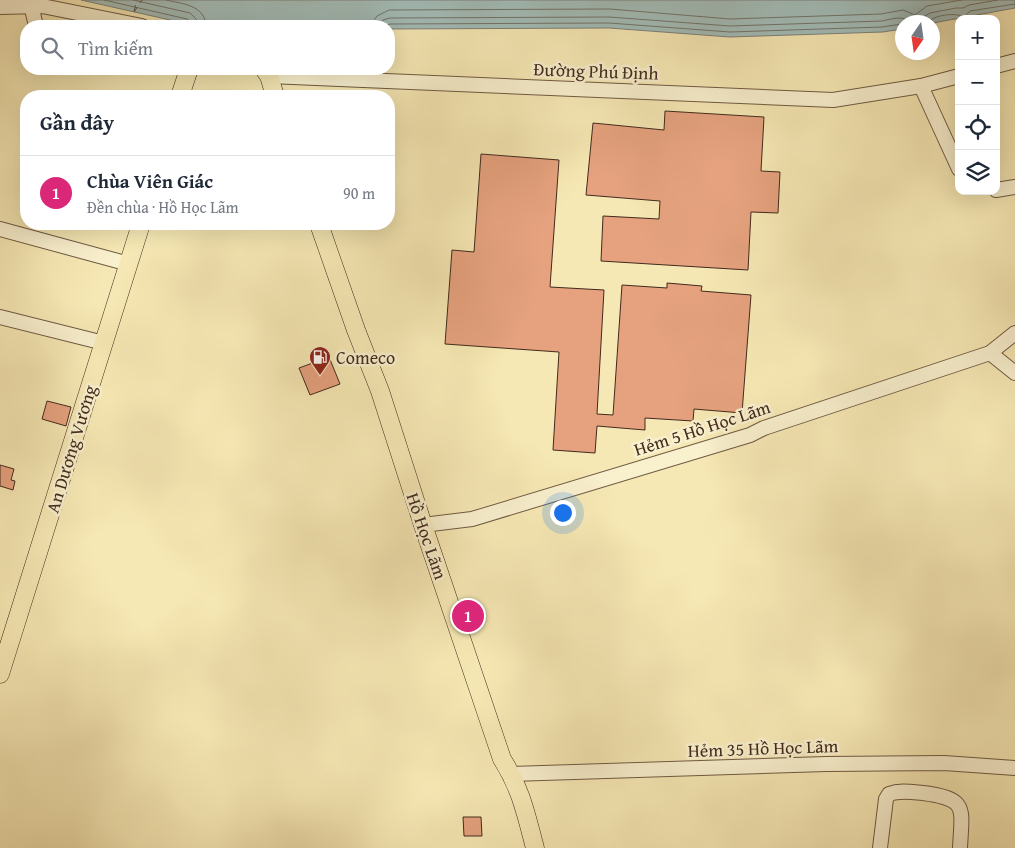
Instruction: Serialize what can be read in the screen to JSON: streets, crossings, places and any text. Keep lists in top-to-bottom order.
{
  "streets": {
    "main road": ["An Dương Vương", "Hồ Học Lãm"],
    "street": ["Đường Phú Định", "Hẻm 5 Hồ Học Lãm", "Hẻm 35 Hồ Học Lãm"]
  },
  "crossings": [
    ["Hẻm 5 Hồ Học Lãm", "Hồ Học Lãm"],
    ["Hồ Học Lãm", "Hẻm 35 Hồ Học Lãm"]
  ],
  "places": {
    "fuel station": ["Comeco"]
  },
  "north": "bottom",
  "page": {
    "map_buttons": ["+", "−"],
    "search": "Tìm kiếm",
    "heading": "Gần đây",
    "list": [
      {
        "mark": "1",
        "name": "Chùa Viên Giác",
        "note": "Đền chùa · Hồ Học Lãm",
        "value": "90 m"
      }
    ],
    "pins": "1"
  }
}
